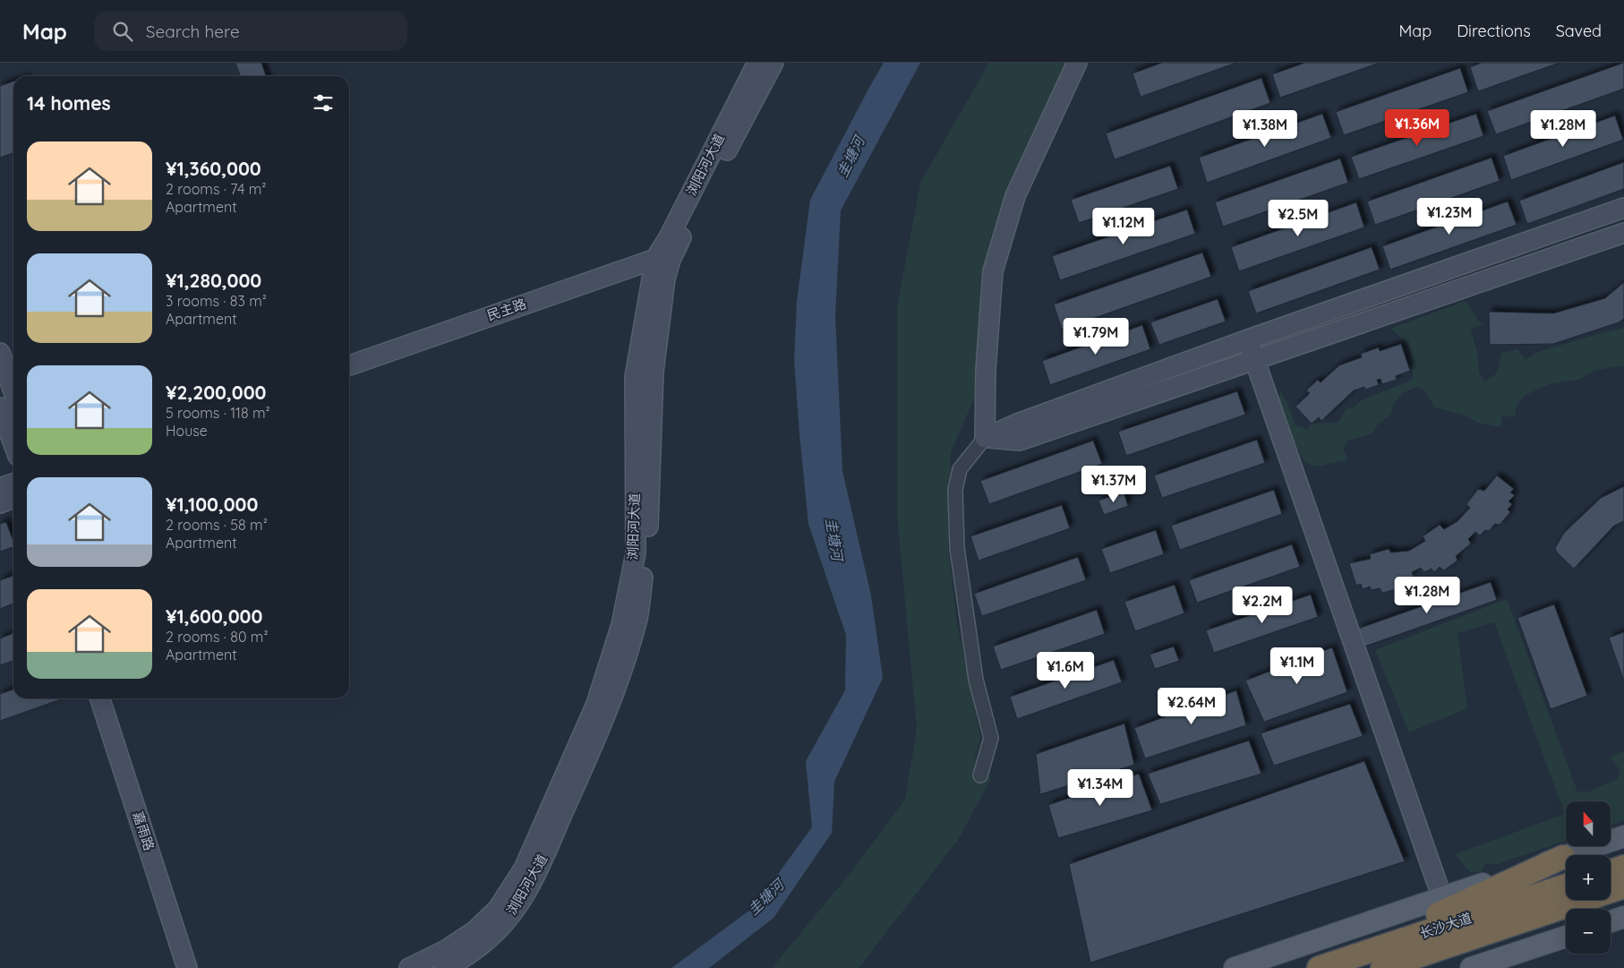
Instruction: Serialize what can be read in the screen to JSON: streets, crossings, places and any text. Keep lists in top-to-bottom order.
{
  "streets": {
    "highway": ["长沙大道"],
    "street": ["浏阳河大道", "民主路", "嘉雨路"]
  },
  "crossings": [
    ["浏阳河大道", "民主路"]
  ],
  "water": ["圭塘河"],
  "north": "top",
  "page": {
    "header": "Map",
    "search": "Search here",
    "nav": ["Map", "Directions", "Saved"],
    "heading": "14 homes",
    "price": [
      "¥1.36M",
      "¥1.38M",
      "¥1.28M",
      "¥1.23M",
      "¥2.5M",
      "¥1.12M",
      "¥1.79M",
      "¥1.37M",
      "¥1.28M",
      "¥2.2M",
      "¥1.1M",
      "¥1.6M",
      "¥2.64M",
      "¥1.34M"
    ],
    "list": [
      {
        "name": "¥1,360,000",
        "note": "2 rooms · 74 m² · Apartment"
      },
      {
        "name": "¥1,280,000",
        "note": "3 rooms · 83 m² · Apartment"
      },
      {
        "name": "¥2,200,000",
        "note": "5 rooms · 118 m² · House"
      },
      {
        "name": "¥1,100,000",
        "note": "2 rooms · 58 m² · Apartment"
      },
      {
        "name": "¥1,600,000",
        "note": "2 rooms · 80 m² · Apartment"
      }
    ],
    "map_buttons": ["+", "−"]
  }
}
